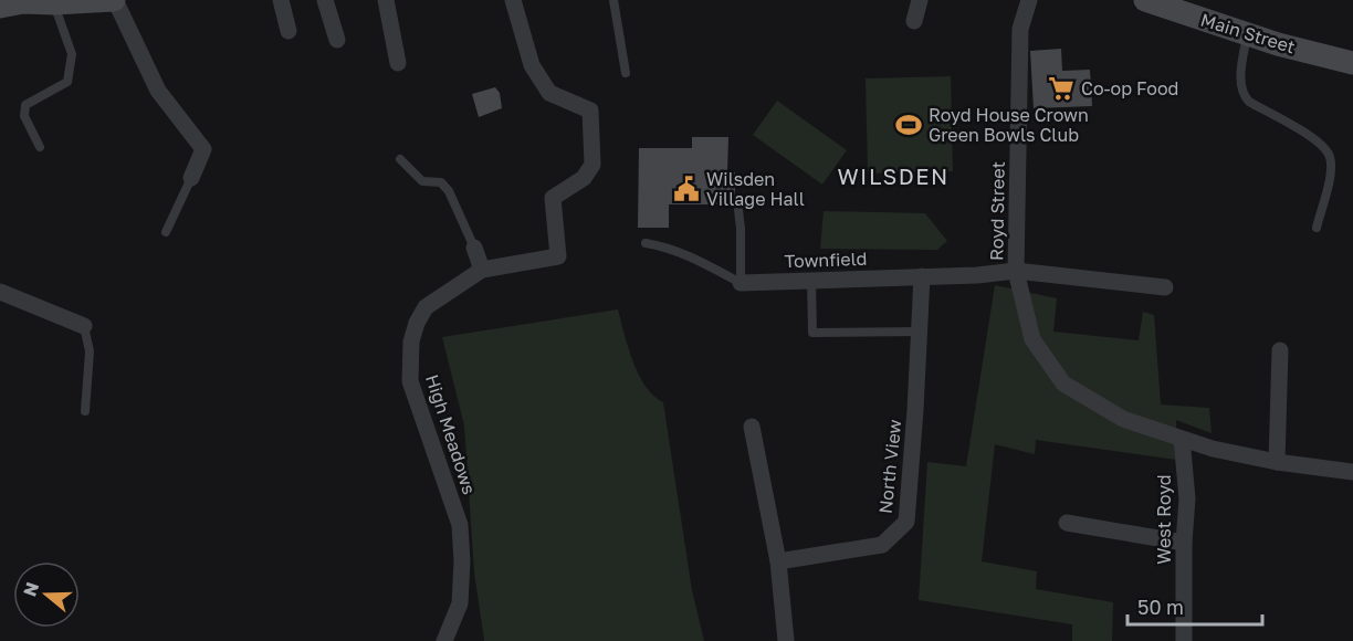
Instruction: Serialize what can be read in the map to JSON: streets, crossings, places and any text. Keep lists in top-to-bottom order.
{
  "streets": {
    "street": [
      "Main Street",
      "Royd Street",
      "Townfield",
      "High Meadows",
      "North View",
      "West Royd"
    ]
  },
  "crossings": [
    ["Royd Street", "Townfield"],
    ["Royd Street", "West Royd"],
    ["Townfield", "North View"]
  ],
  "districts": ["WILSDEN"],
  "places": {
    "supermarket": ["Co-op Food"],
    "sports": ["Royd House Crown Green Bowls Club"],
    "public building": ["Wilsden Village Hall"]
  },
  "scale_bar": "50 m",
  "north": "left"
}
